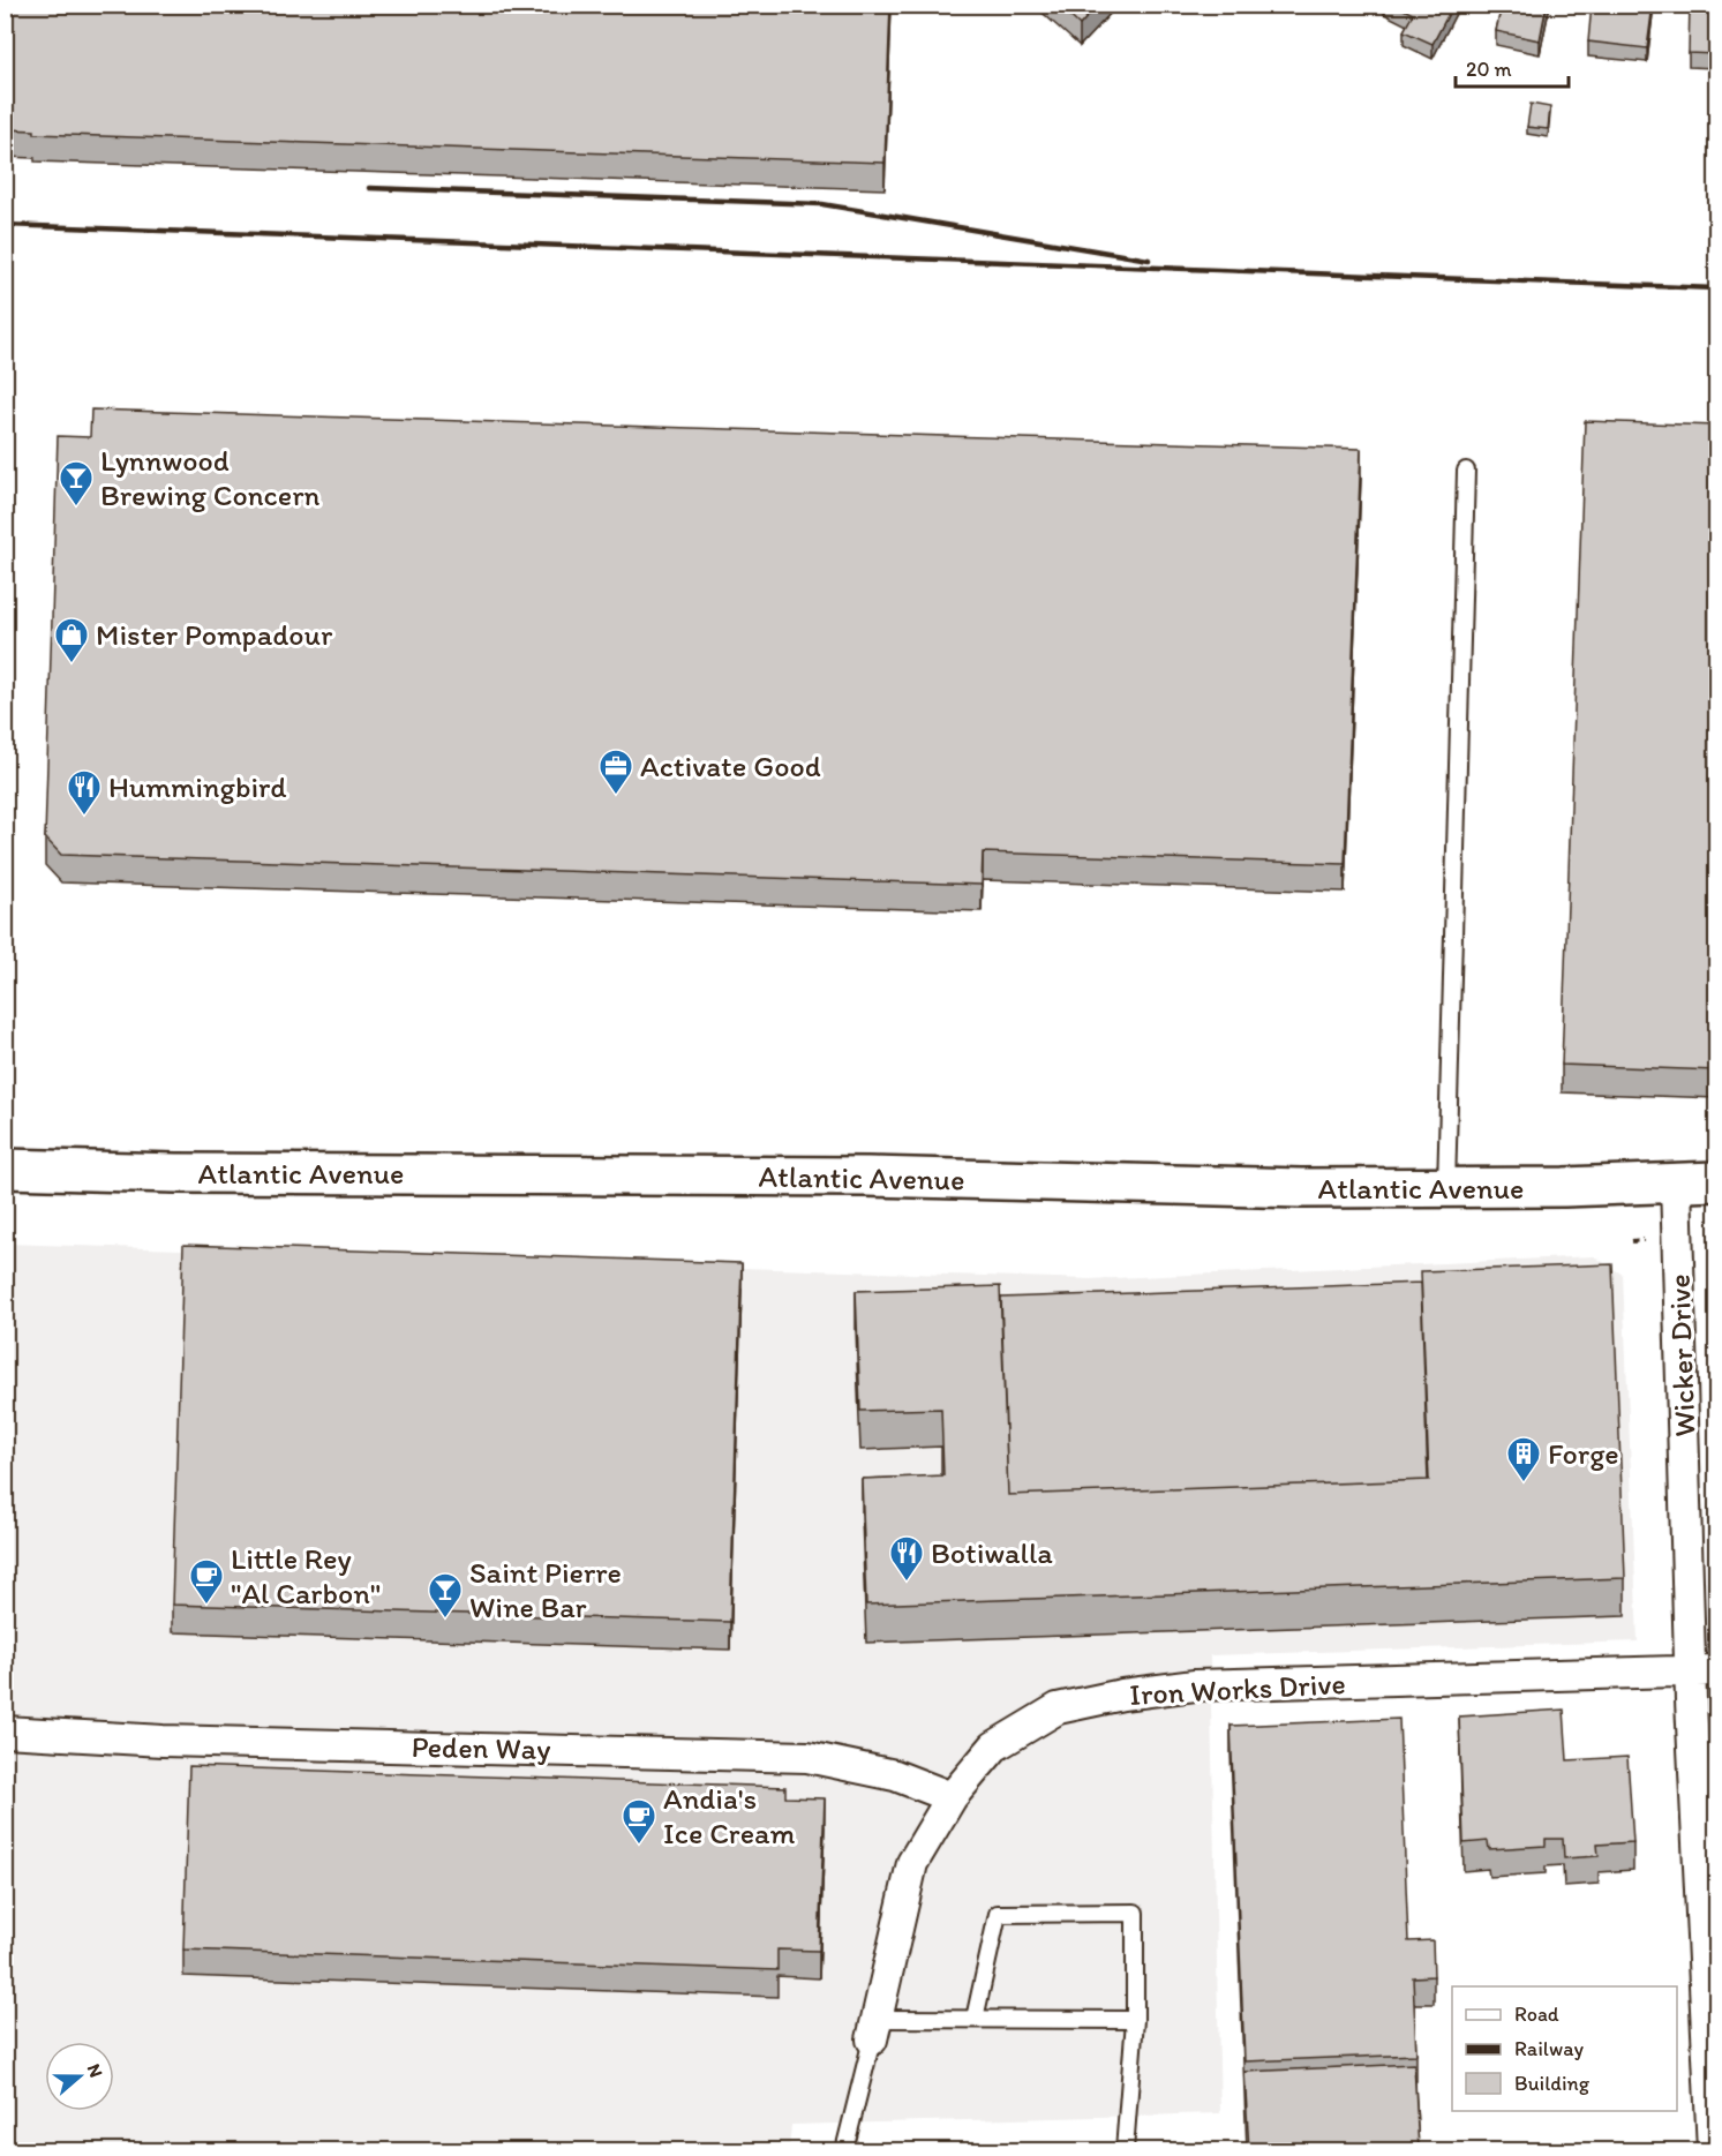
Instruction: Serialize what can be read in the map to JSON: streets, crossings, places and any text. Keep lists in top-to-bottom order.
{
  "streets": {
    "main road": ["Atlantic Avenue"],
    "street": ["Wicker Drive", "Iron Works Drive", "Peden Way"]
  },
  "crossings": [
    ["Atlantic Avenue", "Wicker Drive"],
    ["Wicker Drive", "Iron Works Drive"],
    ["Iron Works Drive", "Peden Way"]
  ],
  "places": {
    "bar": ["Lynnwood Brewing Concern", "Saint Pierre Wine Bar"],
    "shop": ["Mister Pompadour"],
    "office": ["Activate Good"],
    "restaurant": ["Hummingbird", "Botiwalla"],
    "building": ["Forge"],
    "cafe": ["Little Rey \"Al Carbon\"", "Andia's Ice Cream"]
  },
  "legend": ["Road", "Railway", "Building"],
  "scale_bar": "20 m",
  "north": "right"
}
